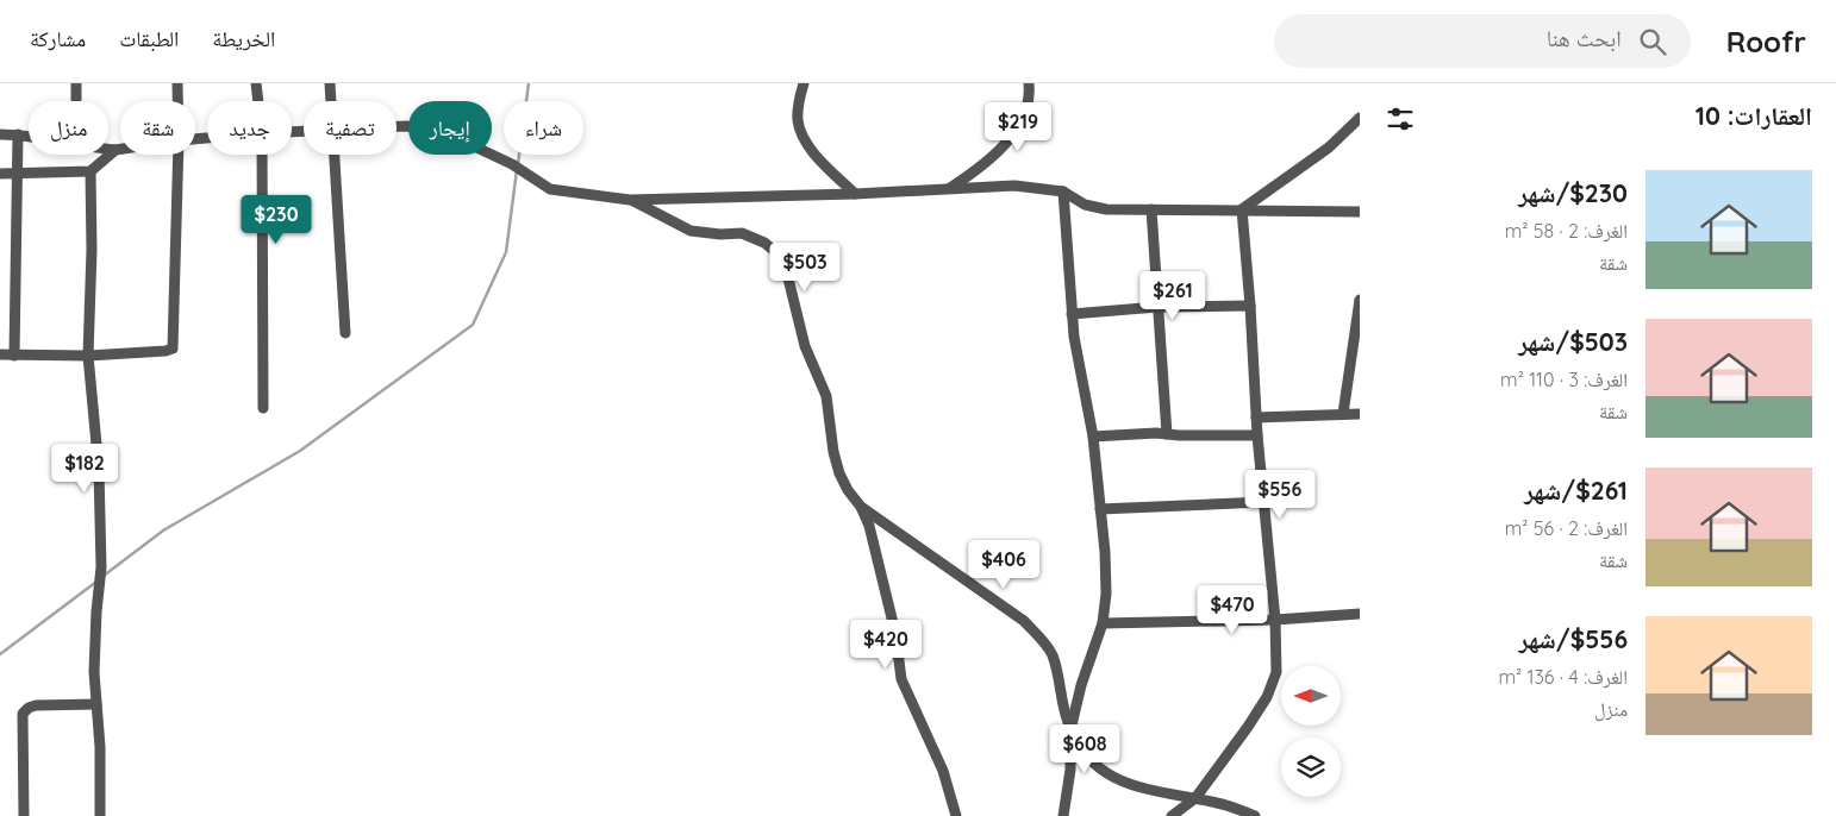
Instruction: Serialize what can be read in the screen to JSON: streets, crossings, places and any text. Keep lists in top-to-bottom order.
{
  "north": "left",
  "page": {
    "header": "Roofr",
    "search": "ابحث هنا",
    "nav": ["الخريطة", "الطبقات", "مشاركة"],
    "heading": "العقارات: 10",
    "chip": [
      "شراء",
      "إيجار",
      "تصفية",
      "جديد",
      "شقة",
      "منزل"
    ],
    "price": [
      "$219",
      "$230",
      "$503",
      "$261",
      "$182",
      "$556",
      "$406",
      "$470",
      "$420",
      "$608"
    ],
    "list": [
      {
        "name": "$230/شهر",
        "note": "الغرف: 2 · 58 m² · شقة"
      },
      {
        "name": "$503/شهر",
        "note": "الغرف: 3 · 110 m² · شقة"
      },
      {
        "name": "$261/شهر",
        "note": "الغرف: 2 · 56 m² · شقة"
      },
      {
        "name": "$556/شهر",
        "note": "الغرف: 4 · 136 m² · منزل"
      }
    ]
  }
}
